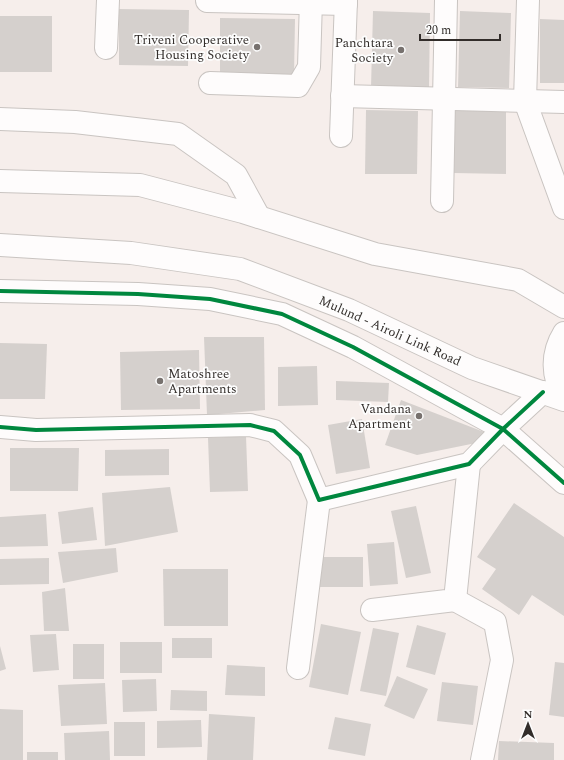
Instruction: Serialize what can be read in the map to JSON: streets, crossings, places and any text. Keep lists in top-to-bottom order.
{
  "streets": {
    "street": ["Mulund - Airoli Link Road"]
  },
  "places": [
    "Triveni Cooperative Housing Society",
    "Panchtara Society",
    "Matoshree Apartments",
    "Vandana Apartment"
  ],
  "scale_bar": "20 m",
  "north": "top"
}
